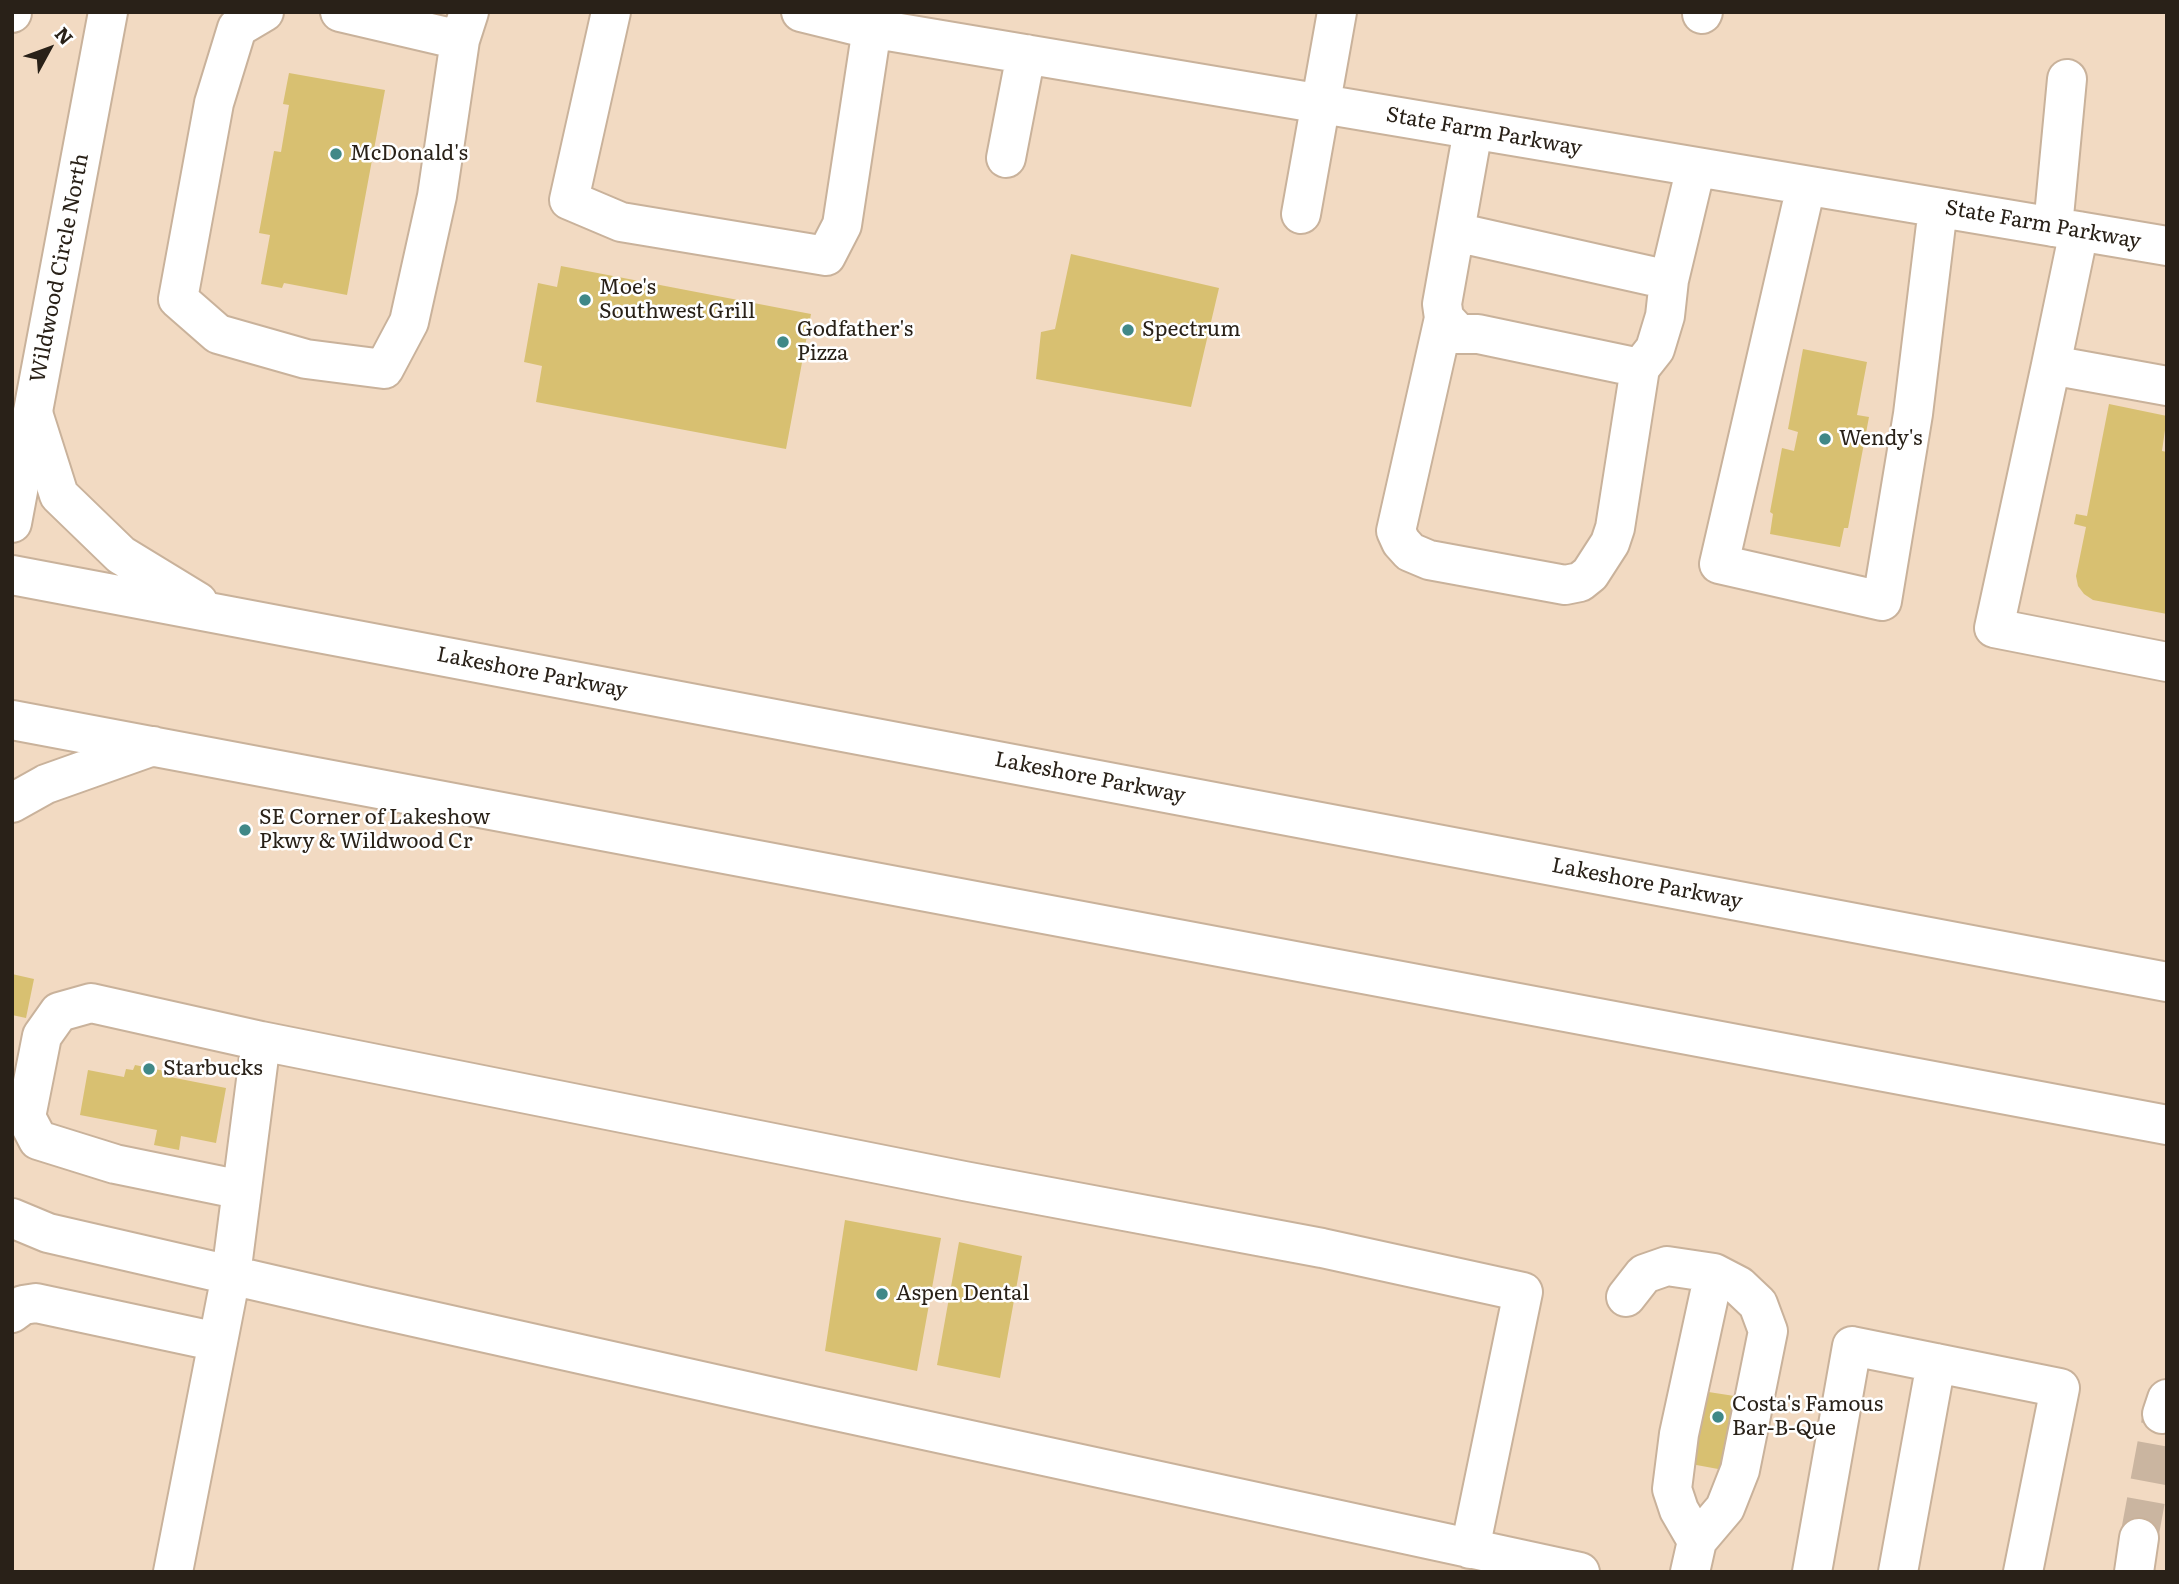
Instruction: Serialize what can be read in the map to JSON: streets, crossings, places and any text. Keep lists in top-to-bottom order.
{
  "streets": {
    "main road": ["State Farm Parkway", "Wildwood Circle North", "Lakeshore Parkway"]
  },
  "places": [
    "McDonald's",
    "Moe's Southwest Grill",
    "Spectrum",
    "Godfather's Pizza",
    "Wendy's",
    "SE Corner of Lakeshow Pkwy & Wildwood Cr",
    "Starbucks",
    "Aspen Dental",
    "Costa's Famous Bar-B-Que"
  ],
  "north": "top right"
}
